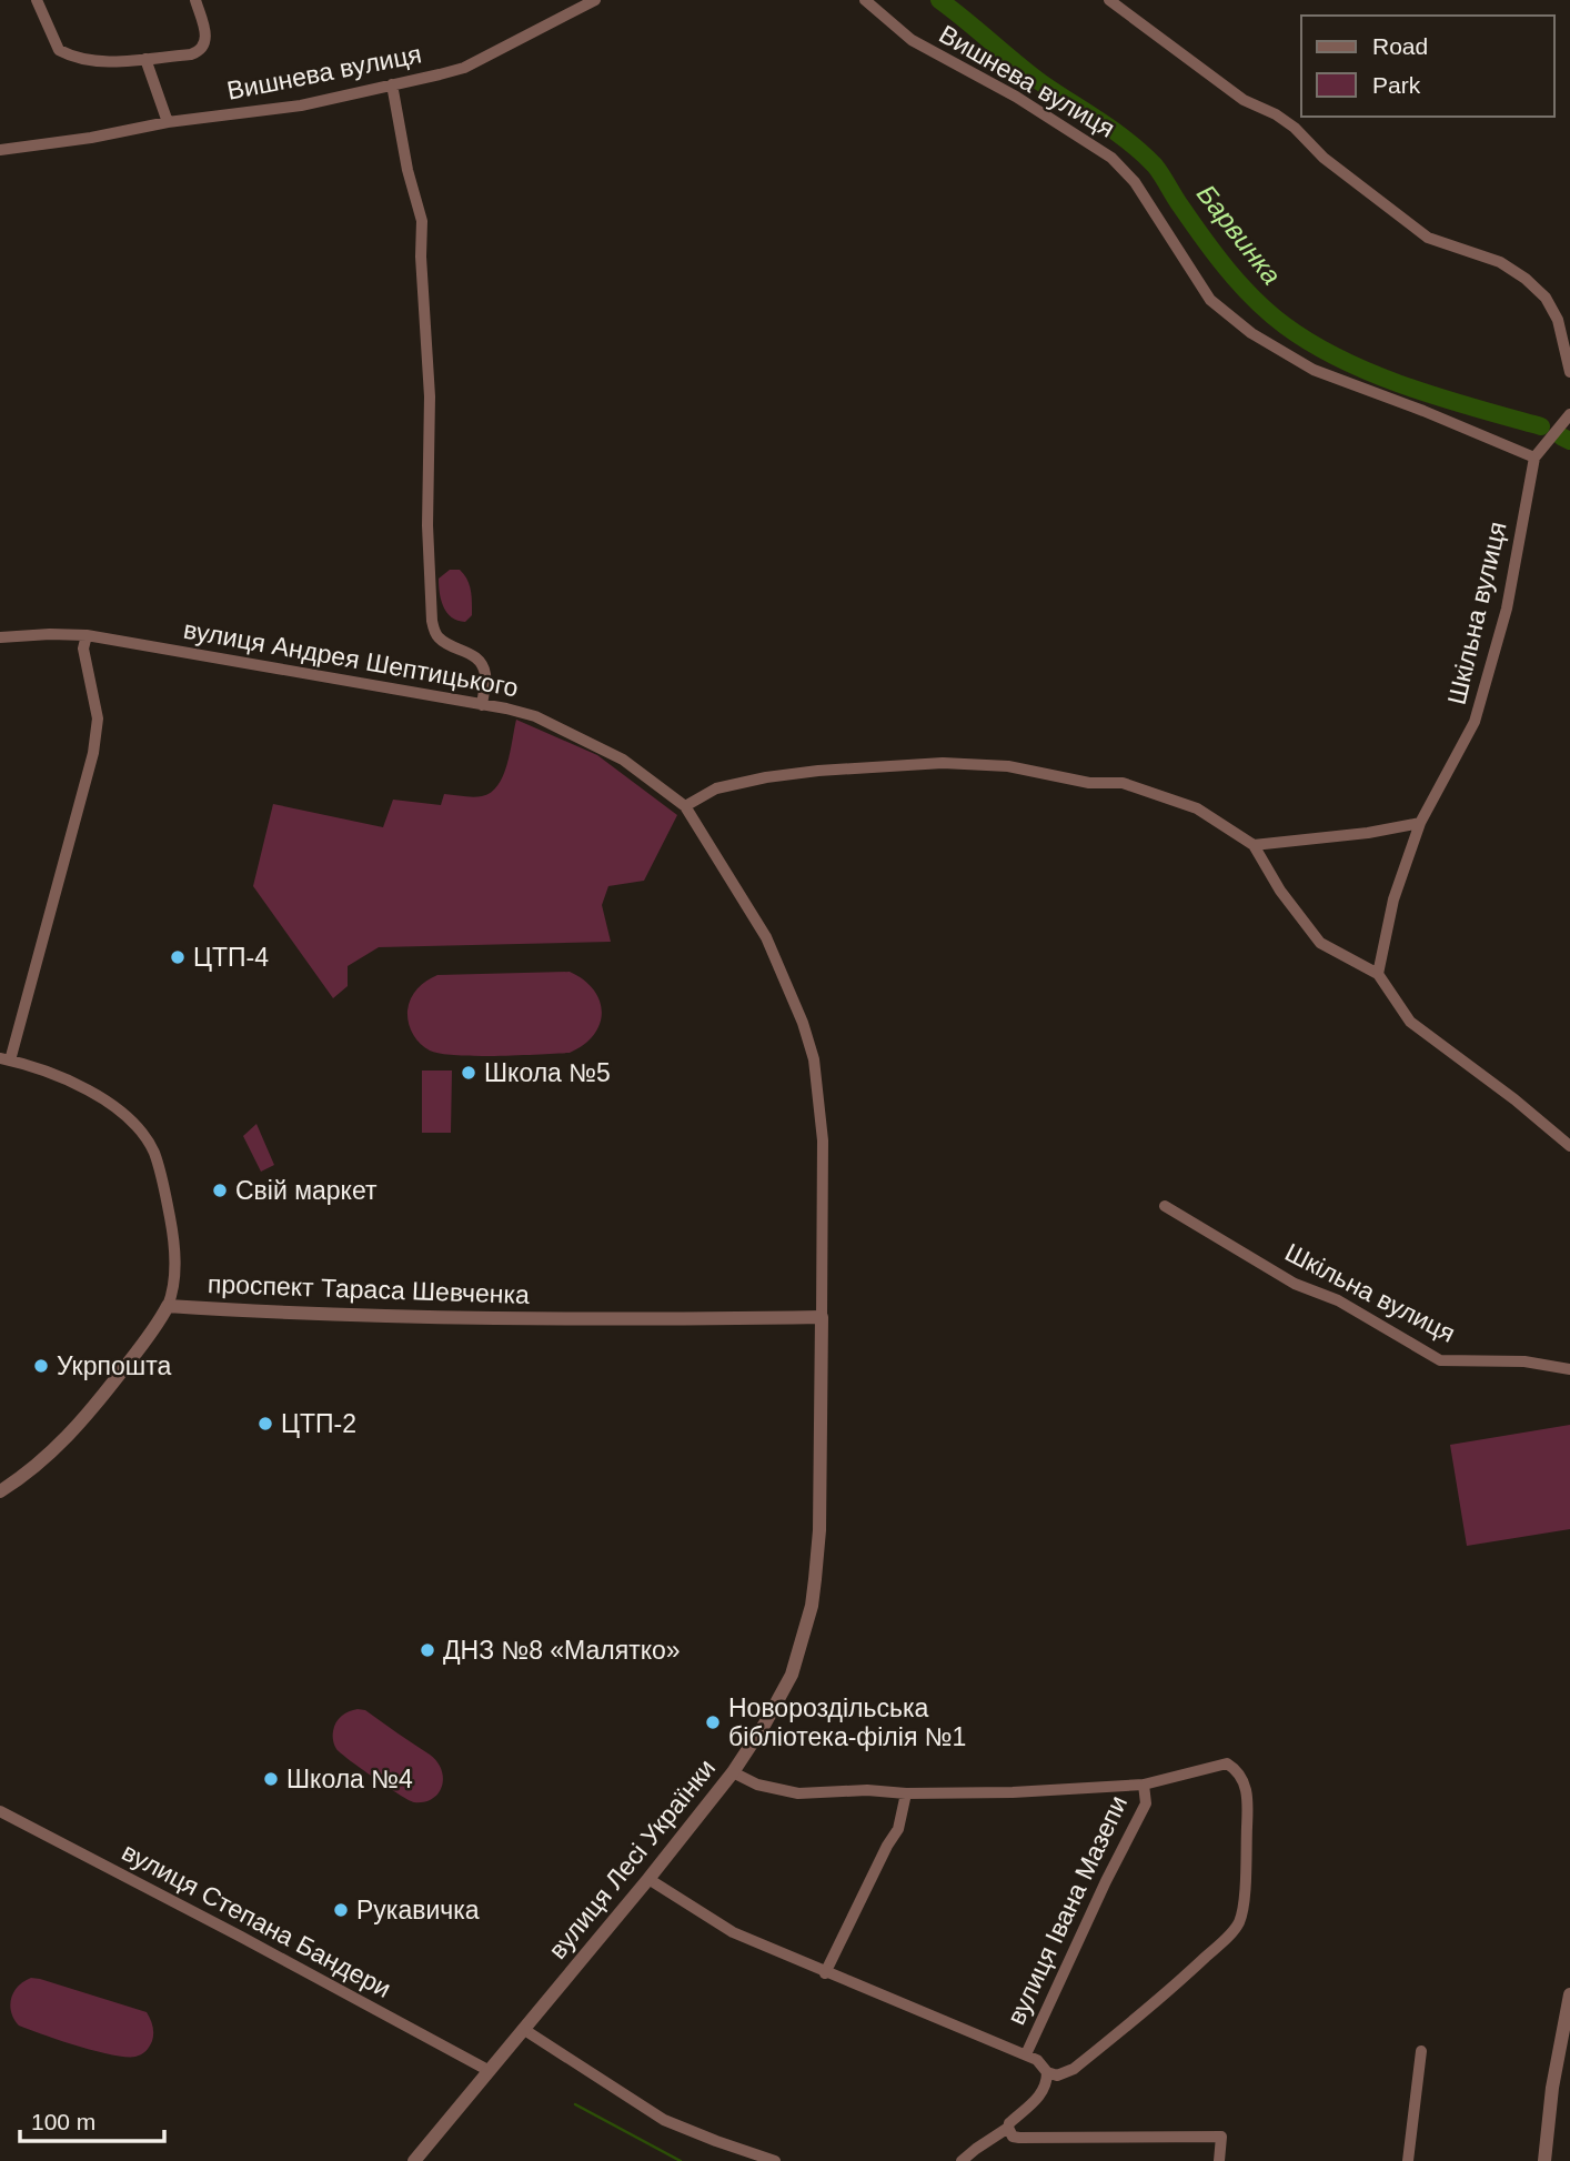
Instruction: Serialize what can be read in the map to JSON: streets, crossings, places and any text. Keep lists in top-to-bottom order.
{
  "streets": {
    "street": [
      "Вишнева вулиця",
      "Шкільна вулиця",
      "вулиця Андрея Шептицького",
      "проспект Тараса Шевченка",
      "вулиця Лесі Українки",
      "вулиця Івана Мазепи",
      "вулиця Степана Бандери"
    ]
  },
  "crossings": [
    ["Вишнева вулиця", "Шкільна вулиця"],
    ["вулиця Андрея Шептицького", "проспект Тараса Шевченка"],
    ["вулиця Андрея Шептицького", "вулиця Лесі Українки"],
    ["проспект Тараса Шевченка", "вулиця Лесі Українки"],
    ["вулиця Лесі Українки", "вулиця Степана Бандери"]
  ],
  "water": ["Барвинка"],
  "places": [
    "ЦТП-4",
    "Школа №5",
    "Свiй маркет",
    "Укрпошта",
    "ЦТП-2",
    "ДНЗ №8 «Малятко»",
    "Новороздільська бібліотека-філія №1",
    "Школа №4",
    "Рукавичка"
  ],
  "legend": ["Road", "Park"],
  "scale_bar": "100 m"
}
